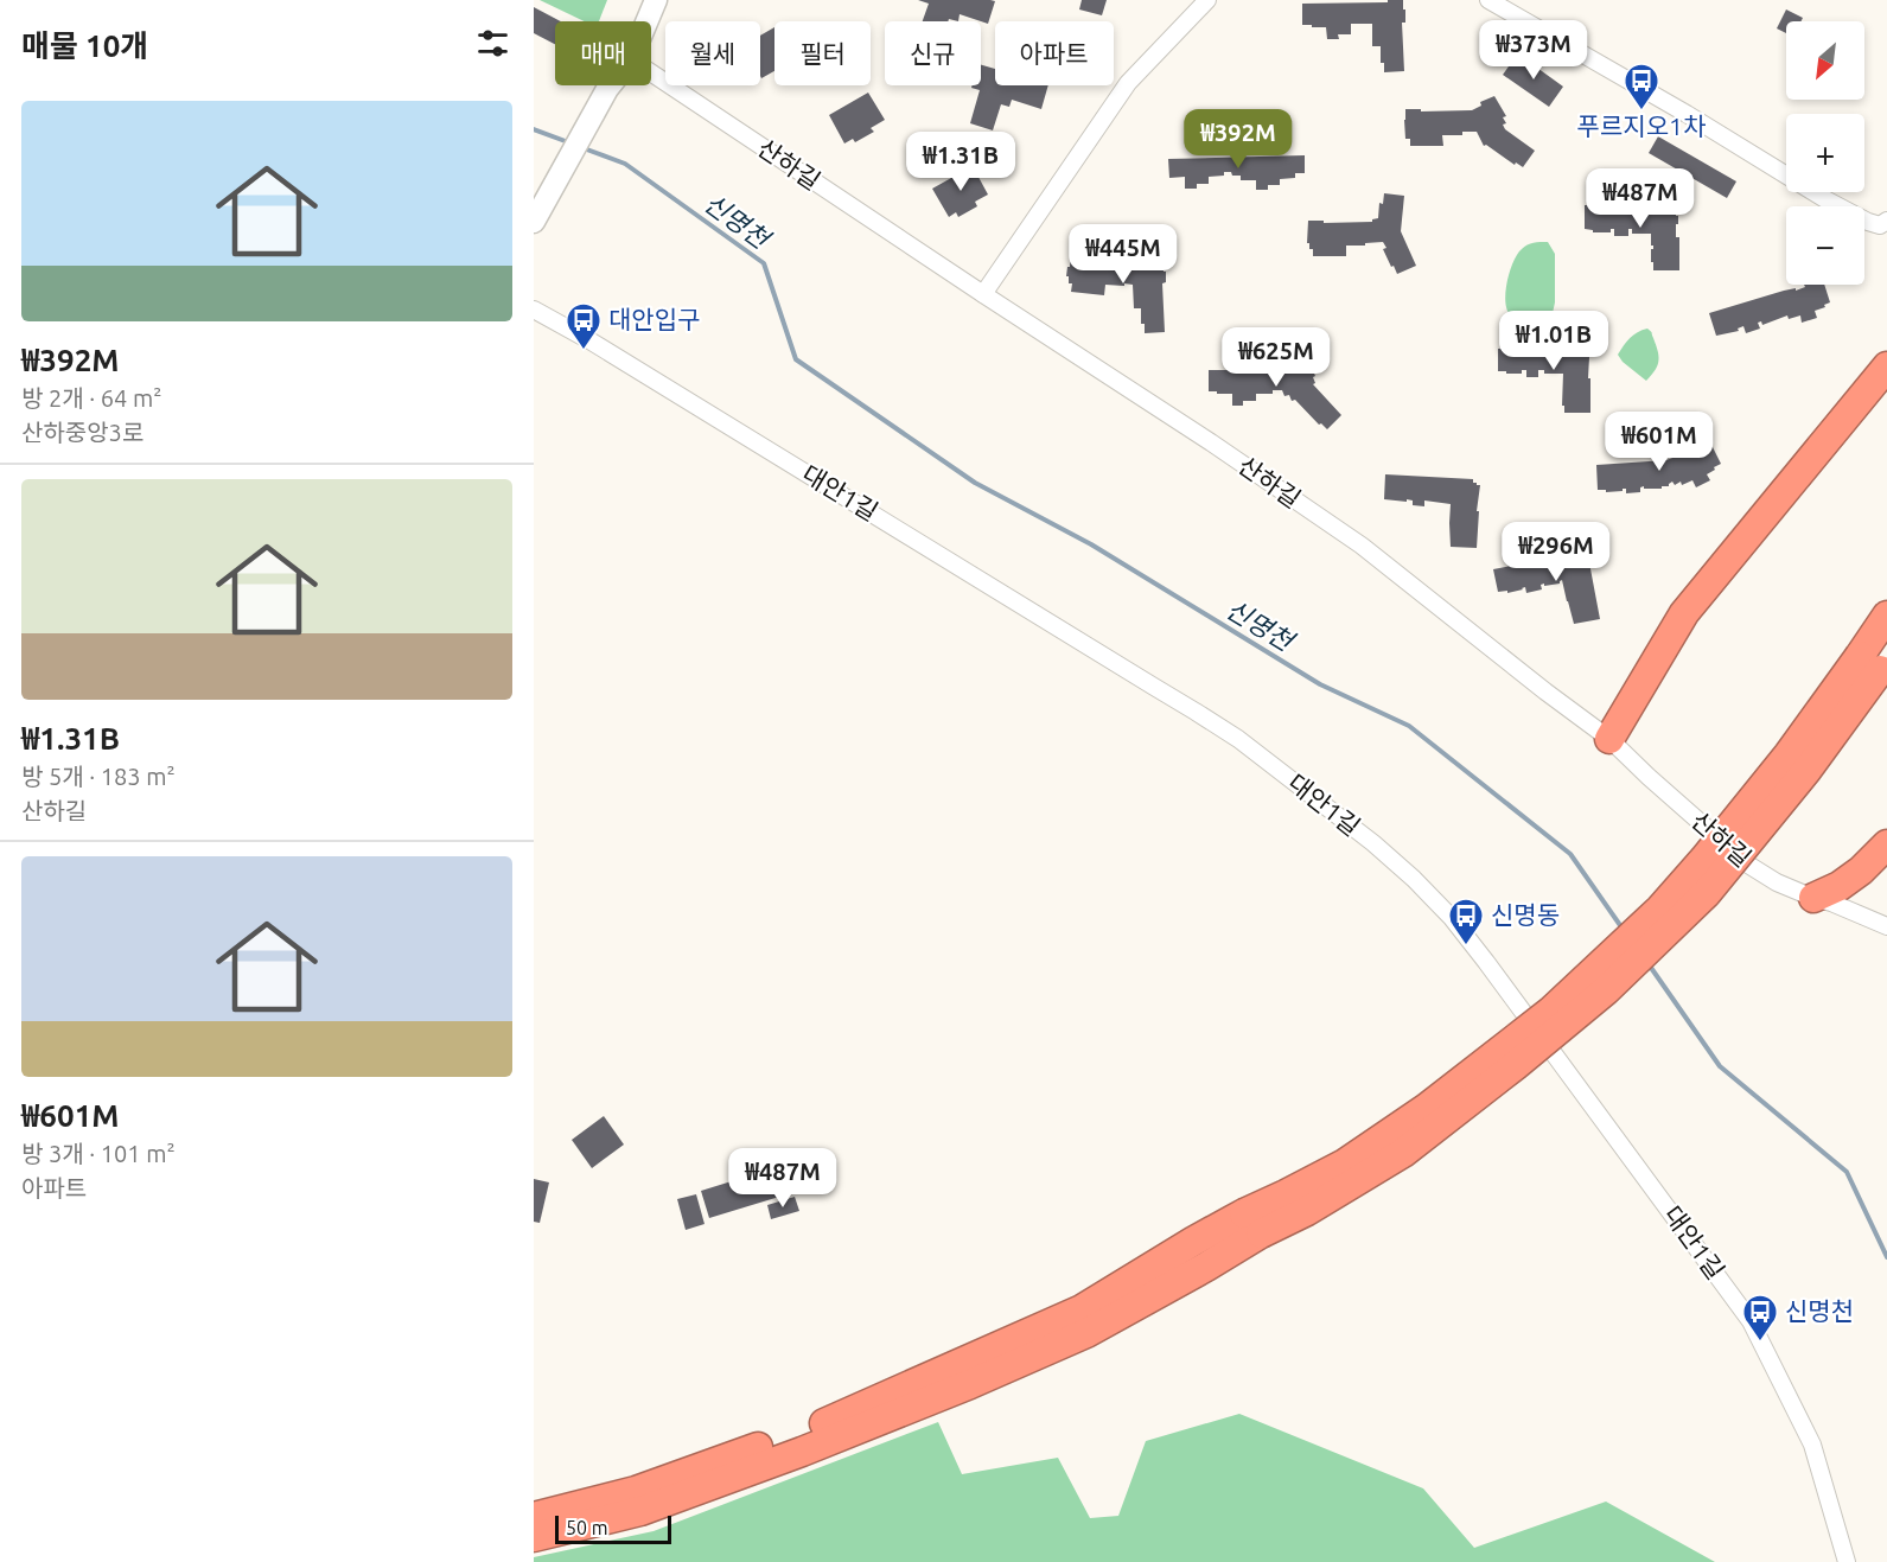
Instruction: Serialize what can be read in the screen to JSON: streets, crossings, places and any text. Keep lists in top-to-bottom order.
{
  "streets": {
    "street": ["산하길", "대안1길"]
  },
  "water": ["신명천"],
  "places": {
    "bus stop": [
      "푸르지오1차",
      "대안입구",
      "신명동",
      "신명천"
    ]
  },
  "scale_bar": "50 m",
  "north": "bottom left",
  "page": {
    "heading": "매물 10개",
    "price": [
      "₩373M",
      "₩392M",
      "₩1.31B",
      "₩487M",
      "₩445M",
      "₩1.01B",
      "₩625M",
      "₩601M",
      "₩296M",
      "₩487M"
    ],
    "map_buttons": ["+", "−"],
    "chip": [
      "매매",
      "월세",
      "필터",
      "신규",
      "아파트"
    ],
    "list": [
      {
        "name": "₩392M",
        "note": "방 2개 · 64 m² · 산하중앙3로"
      },
      {
        "name": "₩1.31B",
        "note": "방 5개 · 183 m² · 산하길"
      },
      {
        "name": "₩601M",
        "note": "방 3개 · 101 m² · 아파트"
      }
    ],
    "scale": "50 m"
  }
}
